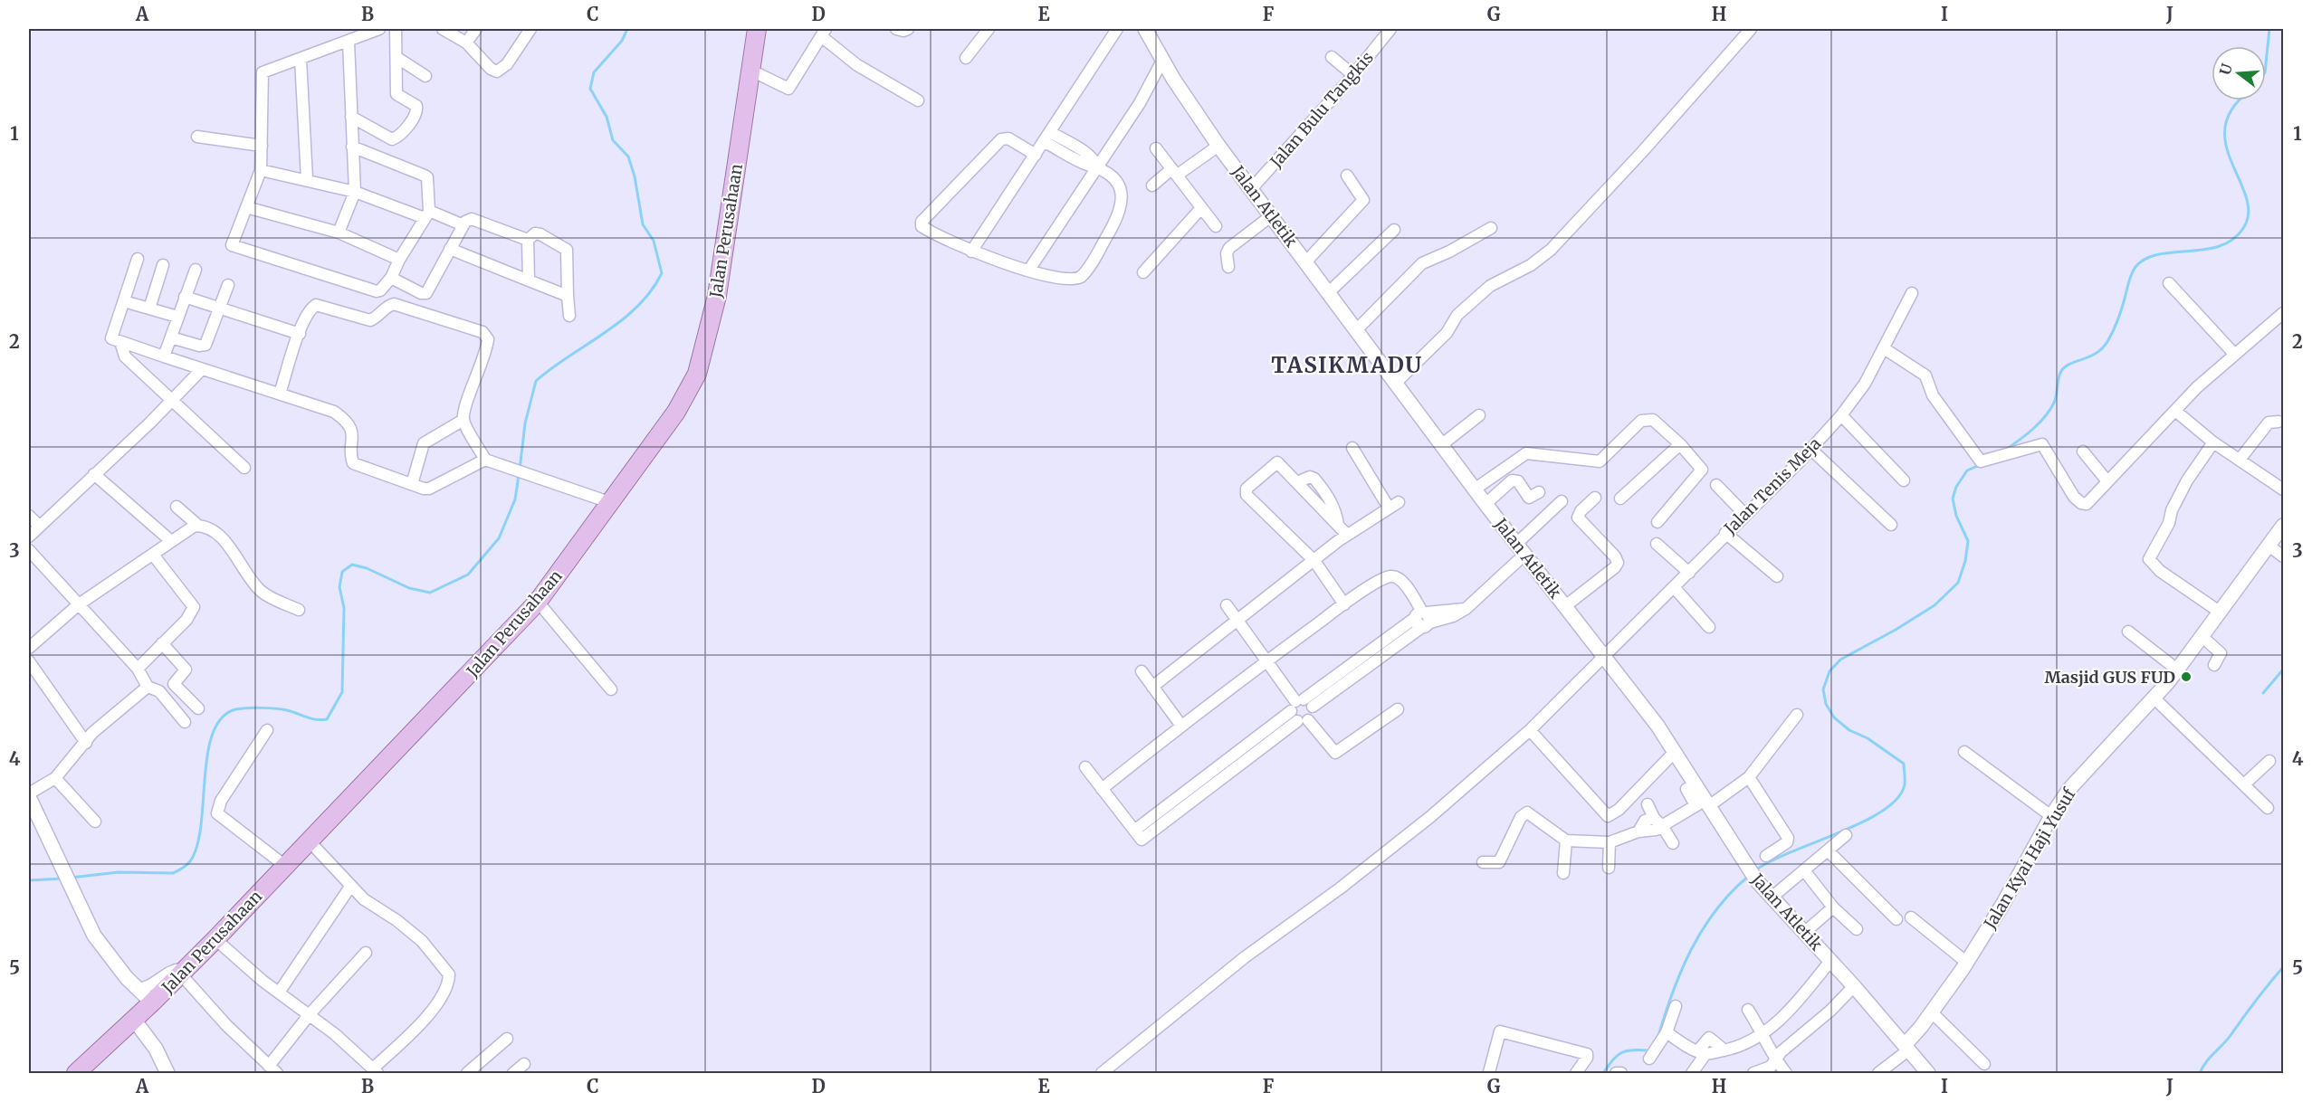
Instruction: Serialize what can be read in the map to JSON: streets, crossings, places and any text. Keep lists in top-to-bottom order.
{
  "streets": {
    "main road": ["Jalan Perusahaan"],
    "street": [
      "Jalan Bulu Tangkis",
      "Jalan Atletik",
      "Jalan Tenis Meja",
      "Jalan Kyai Haji Yusuf"
    ]
  },
  "crossings": [
    ["Jalan Bulu Tangkis", "Jalan Atletik"],
    ["Jalan Atletik", "Jalan Tenis Meja"],
    ["Jalan Atletik", "Jalan Kyai Haji Yusuf"]
  ],
  "districts": ["TASIKMADU"],
  "places": ["Masjid GUS FUD"],
  "north": "left",
  "grid": {
    "columns": [
      "A",
      "B",
      "C",
      "D",
      "E",
      "F",
      "G",
      "H",
      "I",
      "J"
    ],
    "rows": [
      "1",
      "2",
      "3",
      "4",
      "5"
    ]
  }
}
